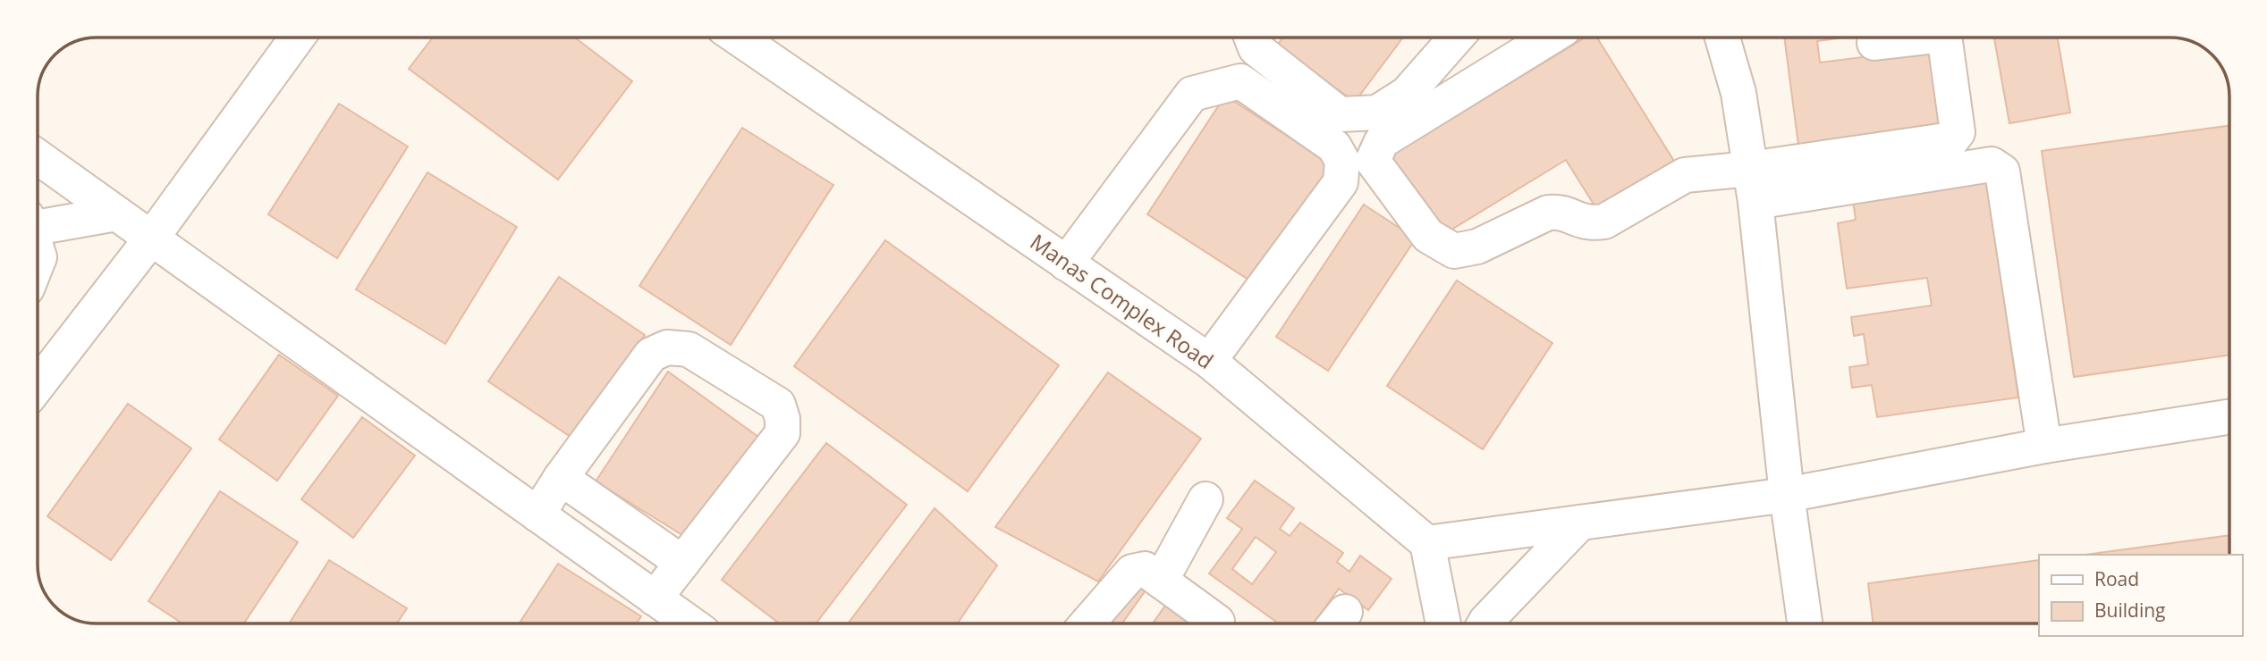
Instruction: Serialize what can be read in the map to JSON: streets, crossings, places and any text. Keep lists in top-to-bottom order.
{
  "streets": {
    "street": ["Manas Complex Road"]
  },
  "legend": ["Road", "Building"]
}
